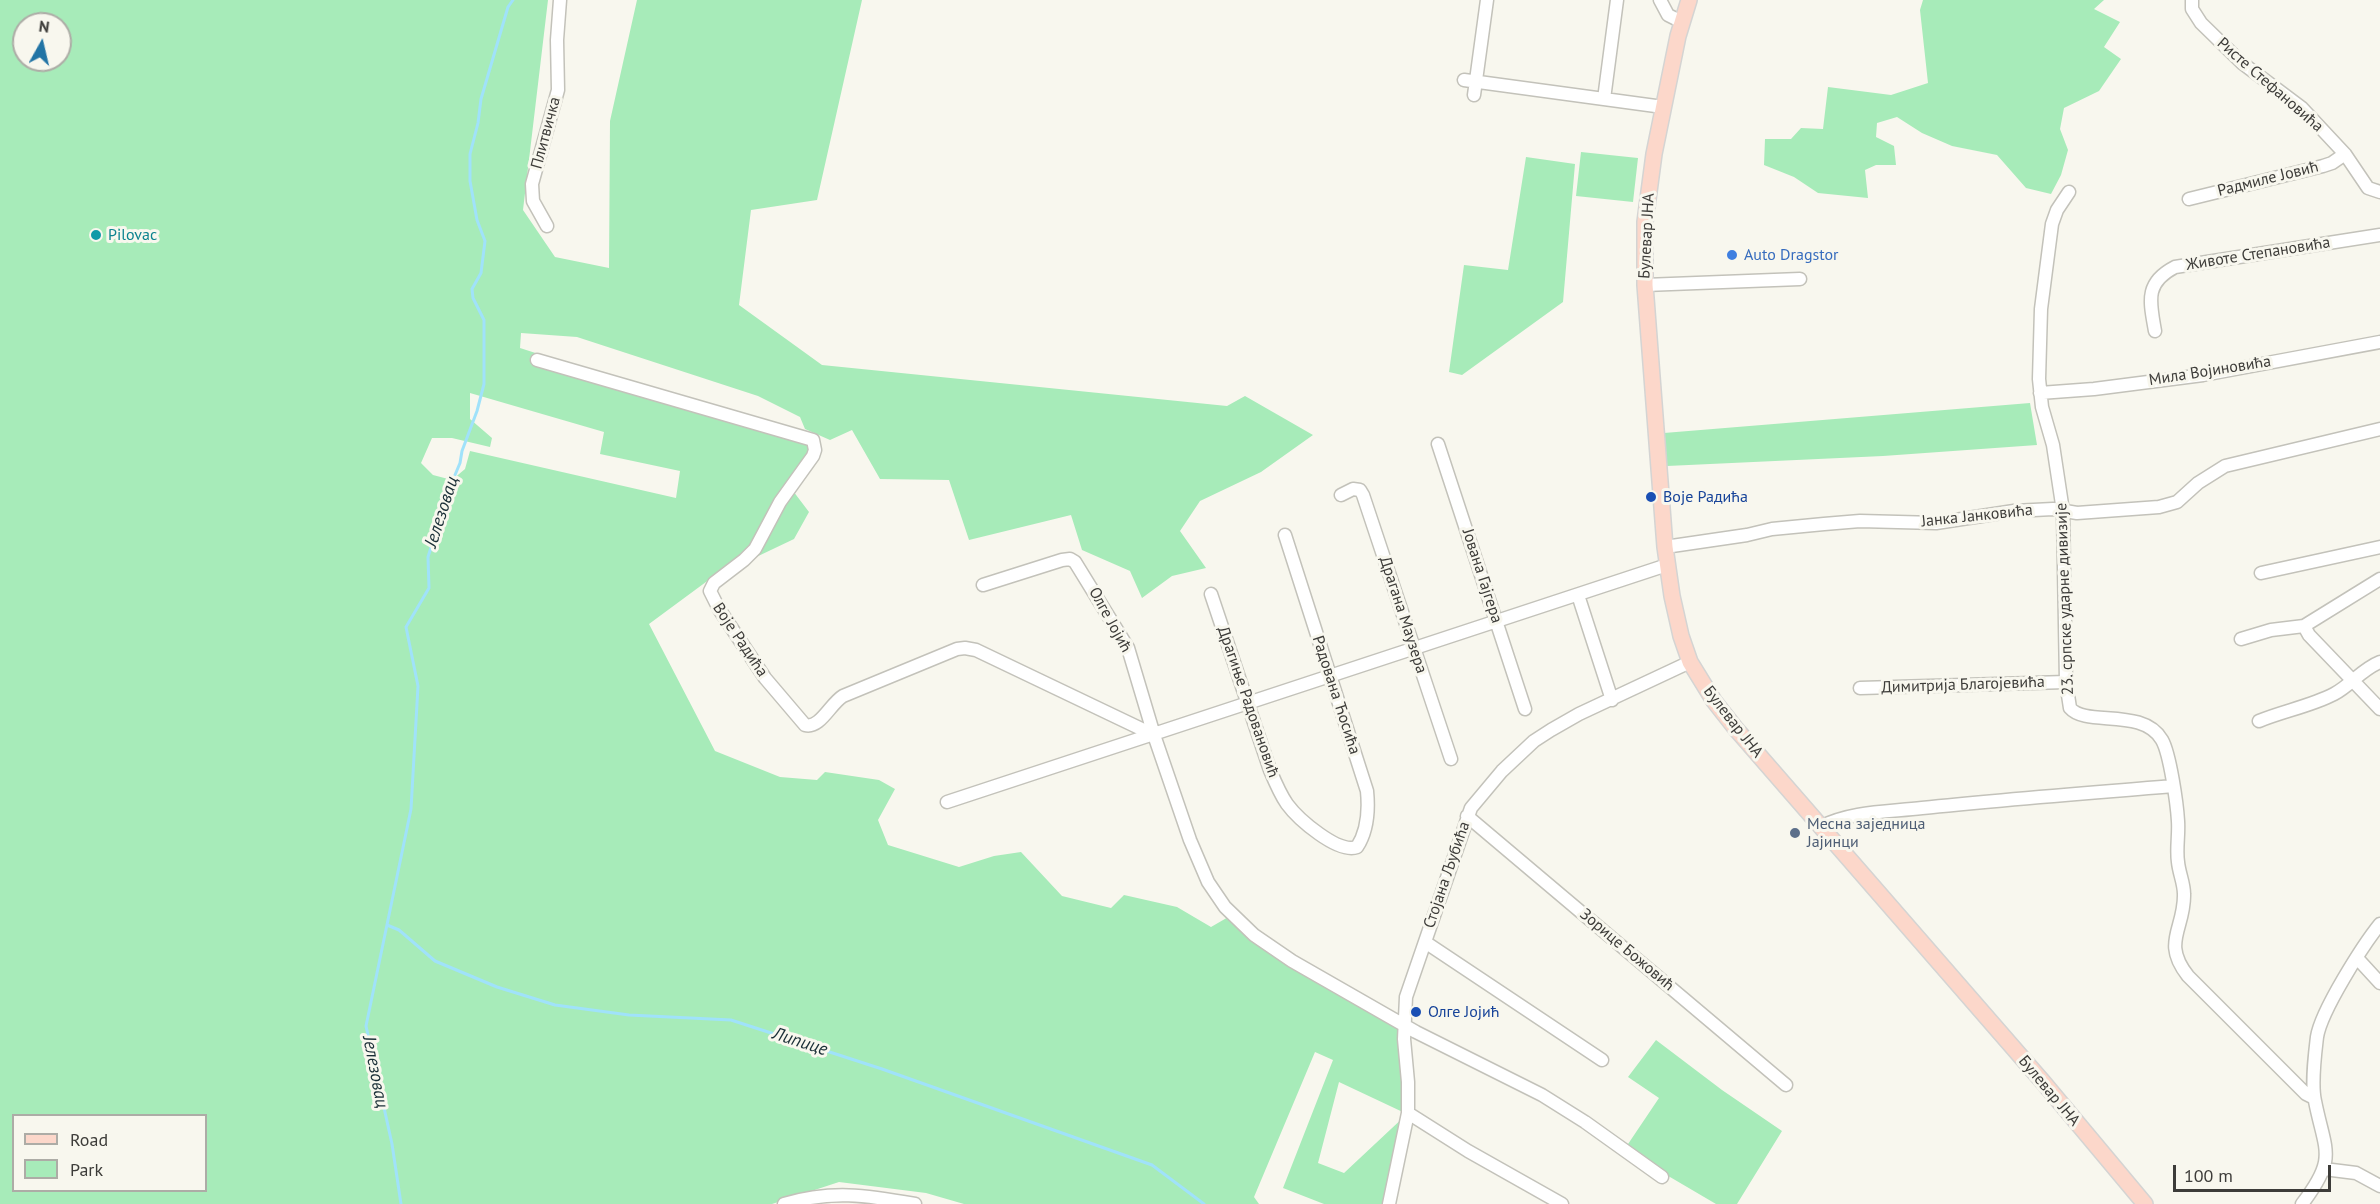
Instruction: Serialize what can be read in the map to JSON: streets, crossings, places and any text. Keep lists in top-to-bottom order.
{
  "streets": {
    "main road": ["Булевар ЈНА"],
    "street": [
      "Ристе Стефановића",
      "Плитвичка",
      "Радмиле Јовић",
      "Животе Степановића",
      "Мила Војиновића",
      "Јанка Јанковића",
      "Јована Гајгера",
      "23. српске ударне дивизије",
      "Драгана Маузера",
      "Олге Јојић",
      "Воје Радића",
      "Димитрија Благојевића",
      "Радована Ћосића",
      "Драгиње Радовановић",
      "Стојана Љубића",
      "Зорице Божовић"
    ]
  },
  "crossings": [
    ["Ристе Стефановића", "Радмиле Јовић"],
    ["Булевар ЈНА", "Јанка Јанковића"],
    ["Булевар ЈНА", "Стојана Љубића"],
    ["Мила Војиновића", "23. српске ударне дивизије"],
    ["Јанка Јанковића", "23. српске ударне дивизије"],
    ["23. српске ударне дивизије", "Димитрија Благојевића"],
    ["Олге Јојић", "Воје Радића"],
    ["Олге Јојић", "Стојана Љубића"],
    ["Радована Ћосића", "Драгиње Радовановић"],
    ["Стојана Љубића", "Зорице Божовић"]
  ],
  "water": ["Јелезовац", "Липице"],
  "places": [
    "Pilovac",
    "Auto Dragstor",
    "Воје Радића",
    "Месна заједница Јајинци",
    "Олге Јојић"
  ],
  "legend": ["Road", "Park"],
  "scale_bar": "100 m",
  "north": "top"
}
